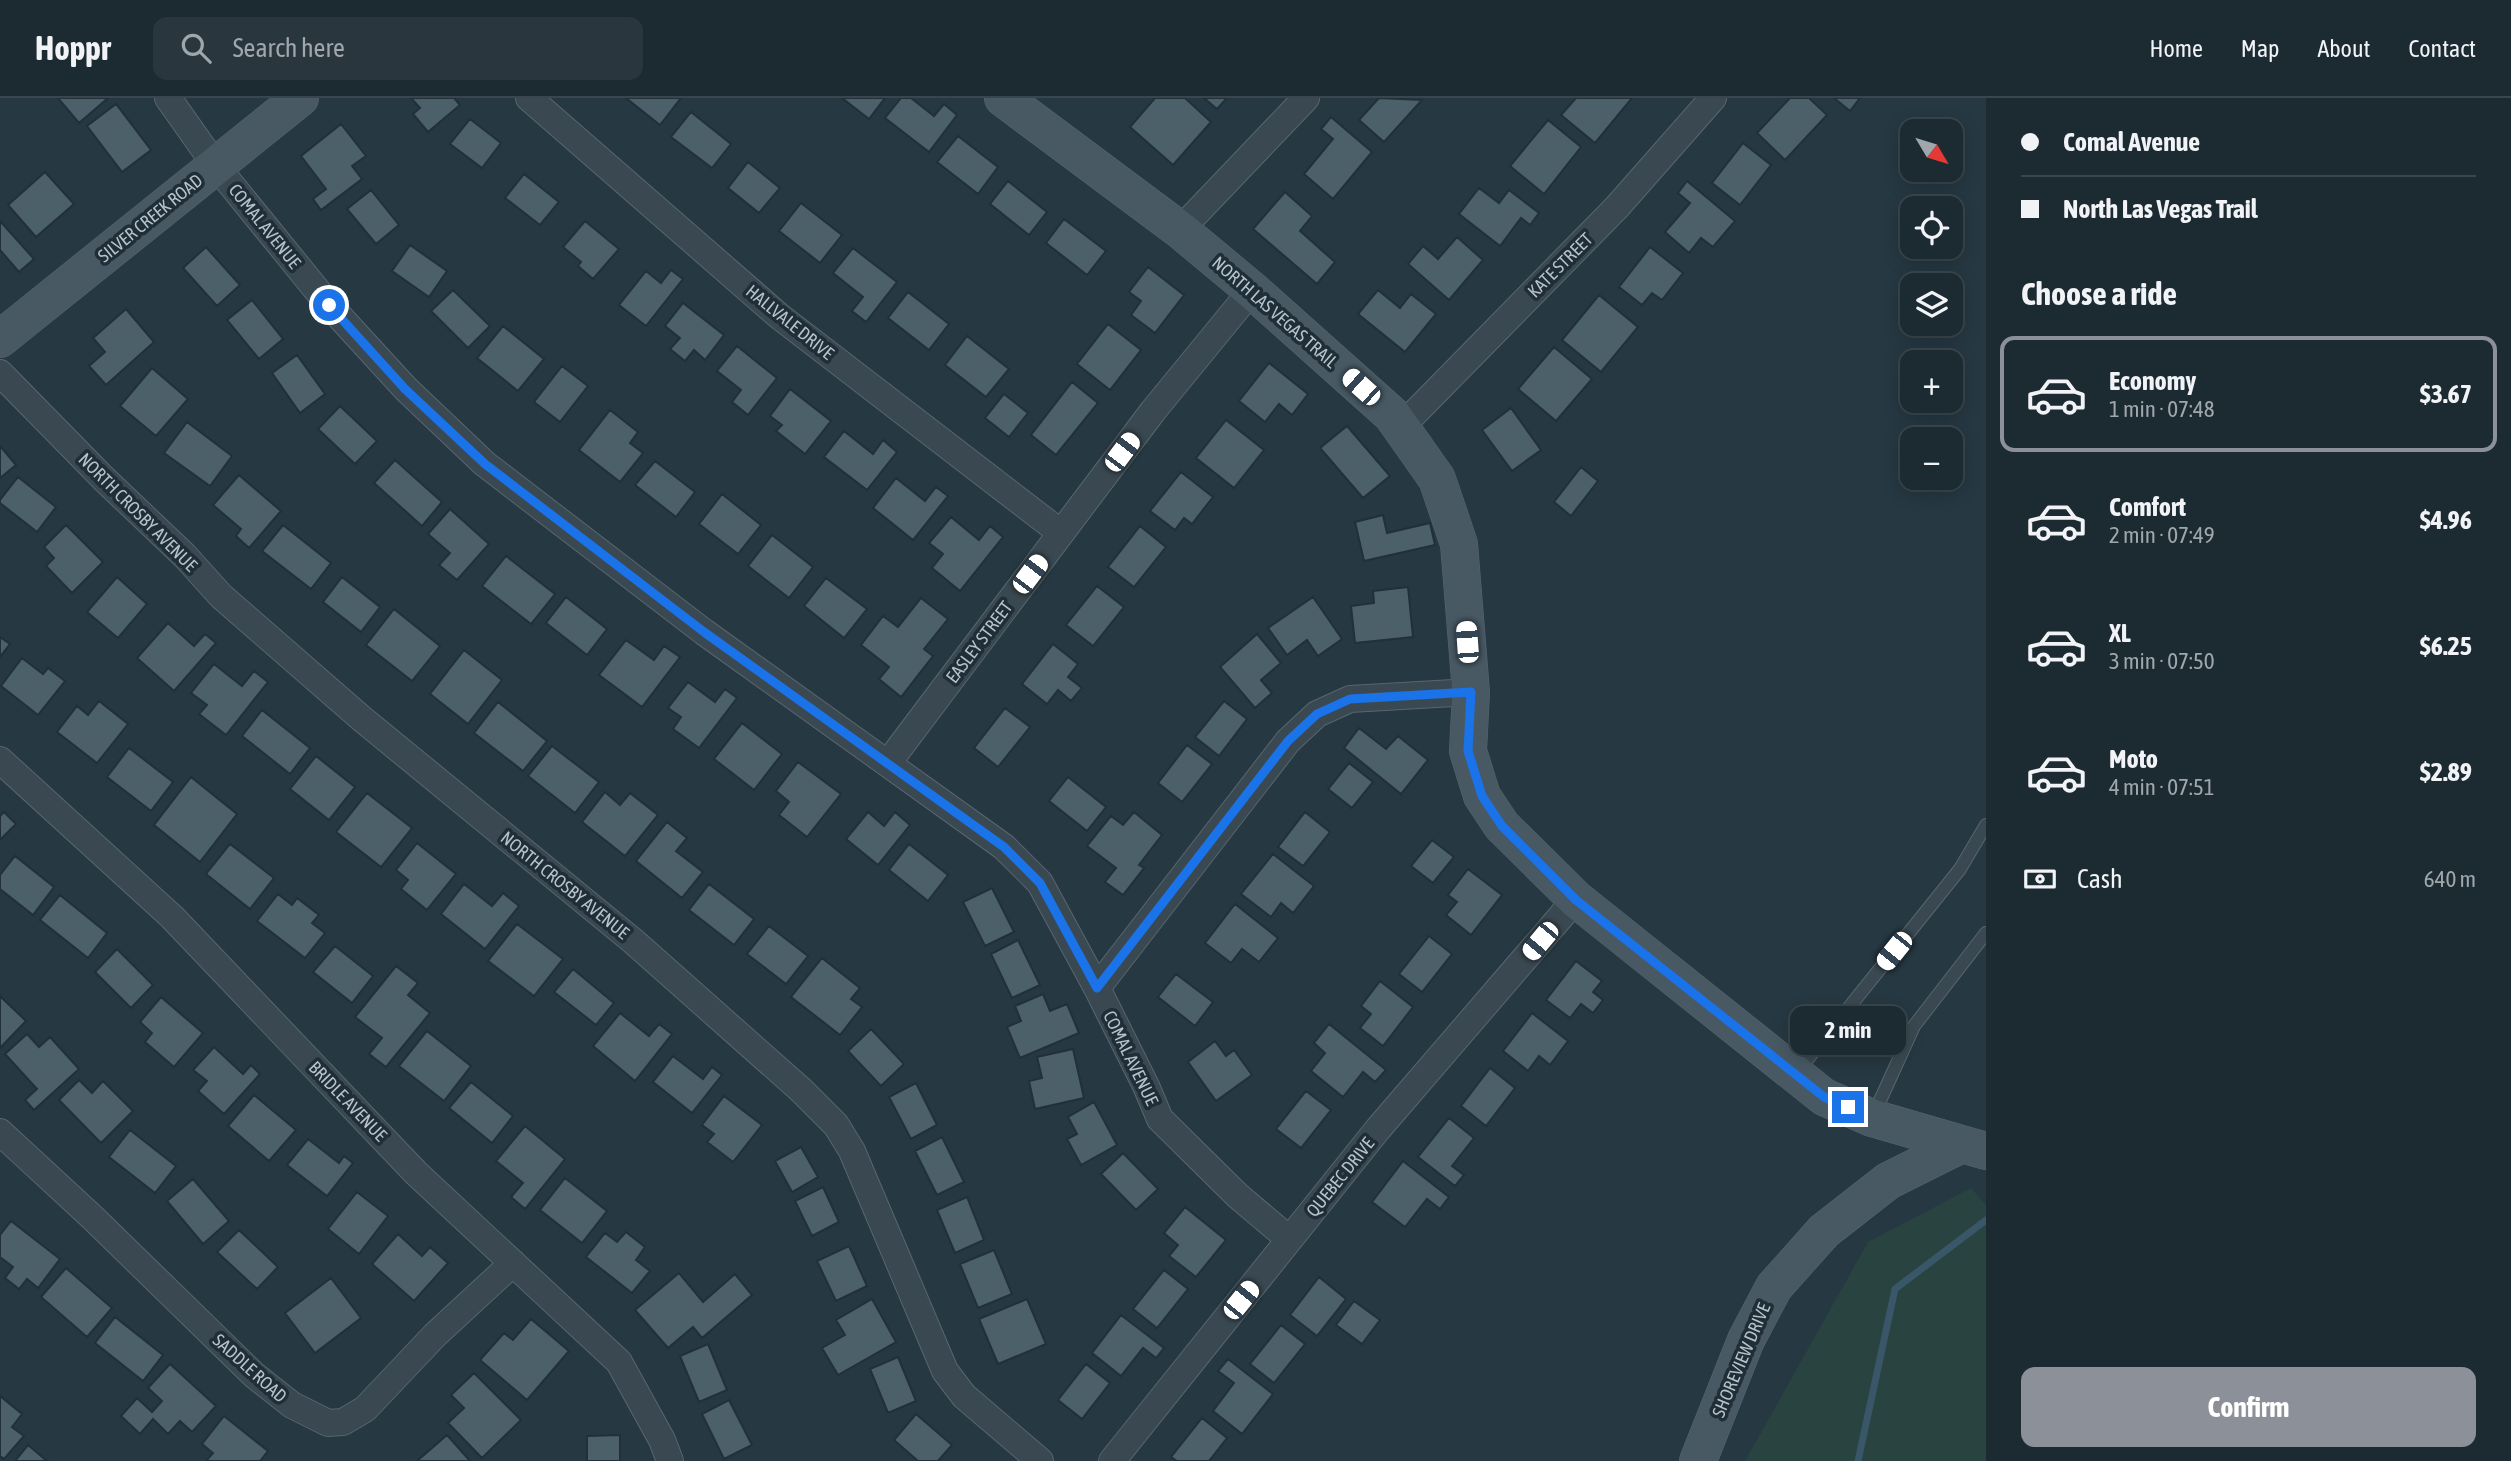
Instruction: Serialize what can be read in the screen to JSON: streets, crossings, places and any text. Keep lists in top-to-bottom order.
{
  "streets": {
    "street": [
      "SILVER CREEK ROAD",
      "COMAL AVENUE",
      "KATE STREET",
      "NORTH LAS VEGAS TRAIL",
      "HALLVALE DRIVE",
      "NORTH CROSBY AVENUE",
      "EASLEY STREET",
      "BRIDLE AVENUE",
      "QUEBEC DRIVE",
      "SHOREVIEW DRIVE",
      "SADDLE ROAD"
    ]
  },
  "crossings": [
    ["SILVER CREEK ROAD", "COMAL AVENUE"],
    ["COMAL AVENUE", "EASLEY STREET"],
    ["COMAL AVENUE", "QUEBEC DRIVE"],
    ["KATE STREET", "NORTH LAS VEGAS TRAIL"],
    ["NORTH LAS VEGAS TRAIL", "EASLEY STREET"],
    ["NORTH LAS VEGAS TRAIL", "QUEBEC DRIVE"],
    ["NORTH LAS VEGAS TRAIL", "SHOREVIEW DRIVE"],
    ["HALLVALE DRIVE", "EASLEY STREET"],
    ["BRIDLE AVENUE", "SADDLE ROAD"]
  ],
  "north": "bottom right",
  "page": {
    "header": "Hoppr",
    "search": "Search here",
    "nav": [
      "Home",
      "Map",
      "About",
      "Contact"
    ],
    "banner": ["Comal Avenue", "North Las Vegas Trail"],
    "map_buttons": ["+", "−"],
    "heading": "Choose a ride",
    "list": [
      {
        "name": "Economy",
        "note": "1 min · 07:48",
        "value": "$3.67"
      },
      {
        "name": "Comfort",
        "note": "2 min · 07:49",
        "value": "$4.96"
      },
      {
        "name": "XL",
        "note": "3 min · 07:50",
        "value": "$6.25"
      },
      {
        "name": "Moto",
        "note": "4 min · 07:51",
        "value": "$2.89"
      }
    ],
    "pay": ["Cash", "640 m"],
    "bubble": "2 min",
    "buttons": "Confirm"
  }
}
